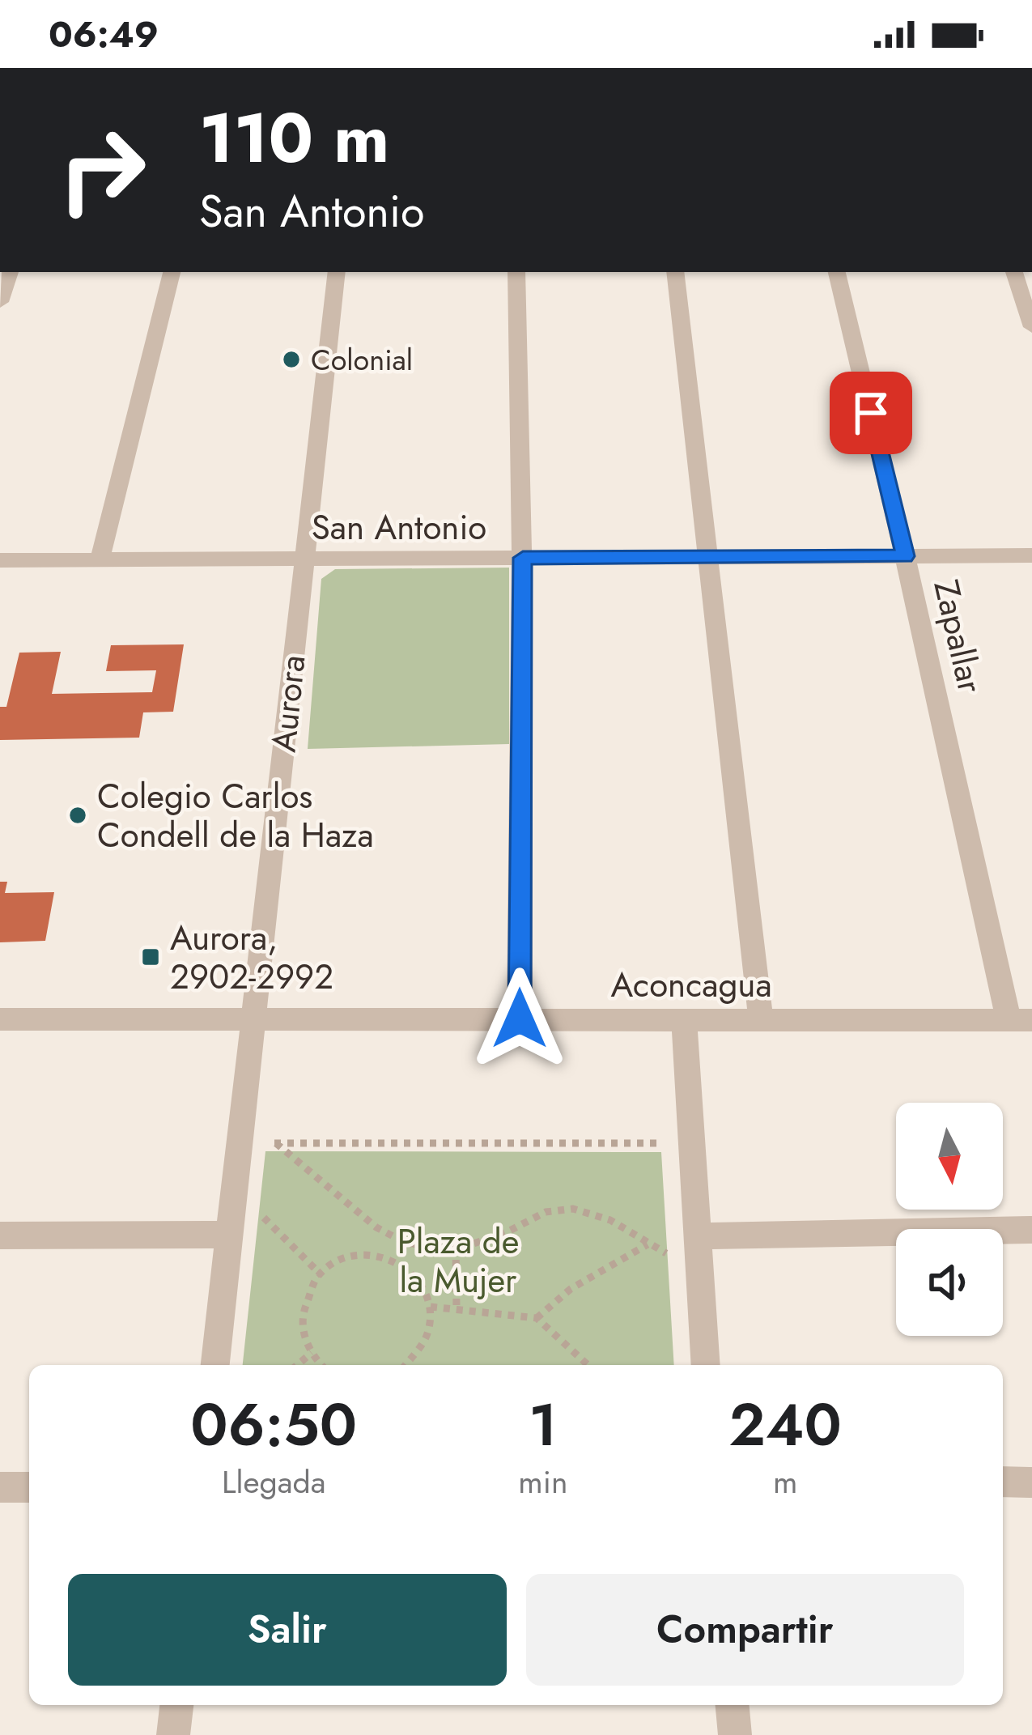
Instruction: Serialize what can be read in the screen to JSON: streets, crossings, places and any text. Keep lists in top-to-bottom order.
{
  "streets": {
    "street": [
      "San Antonio",
      "Zapallar",
      "Aurora",
      "Aconcagua"
    ]
  },
  "crossings": [
    ["San Antonio", "Zapallar"],
    ["San Antonio", "Aurora"],
    ["Zapallar", "Aconcagua"],
    ["Aurora", "Aconcagua"]
  ],
  "parks": ["Plaza de la Mujer"],
  "places": {
    "other": ["Colonial", "Colegio Carlos Condell de la Haza"],
    "transit": ["Aurora, 2902-2992"]
  },
  "north": "bottom",
  "page": {
    "status": "06:49",
    "turn": ["110 m", "San Antonio"],
    "eta": [
      "06:50",
      "Llegada",
      "1",
      "min",
      "240",
      "m"
    ],
    "buttons": ["Salir", "Compartir"]
  }
}
